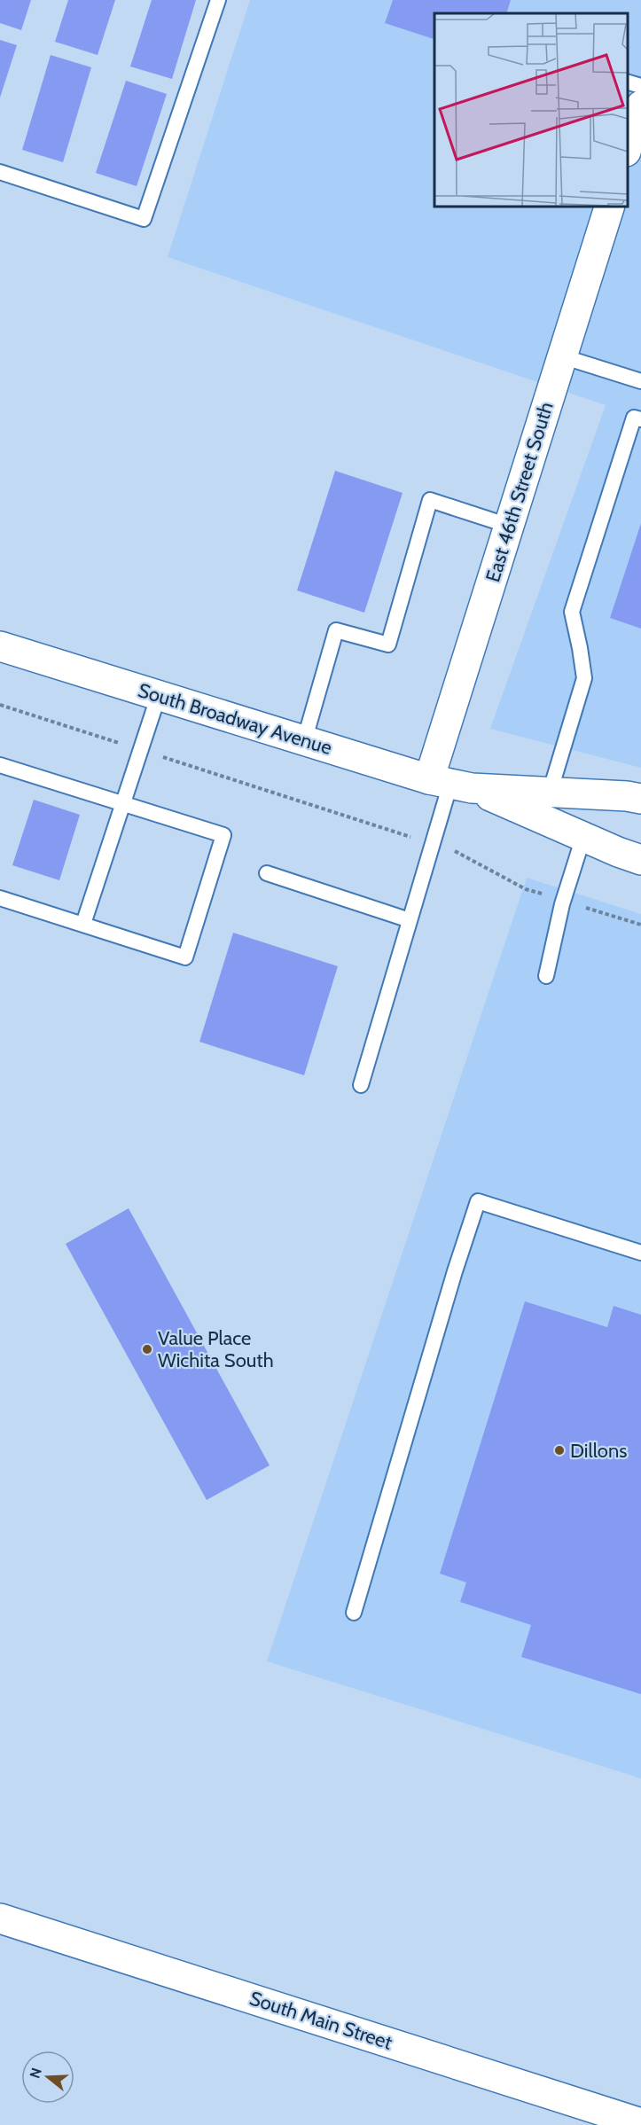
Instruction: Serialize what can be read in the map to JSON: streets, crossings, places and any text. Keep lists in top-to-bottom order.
{
  "streets": {
    "street": ["East 46th Street South", "South Broadway Avenue", "South Main Street"]
  },
  "crossings": [
    ["East 46th Street South", "South Broadway Avenue"]
  ],
  "places": ["Value Place Wichita South", "Dillons"],
  "north": "left"
}
